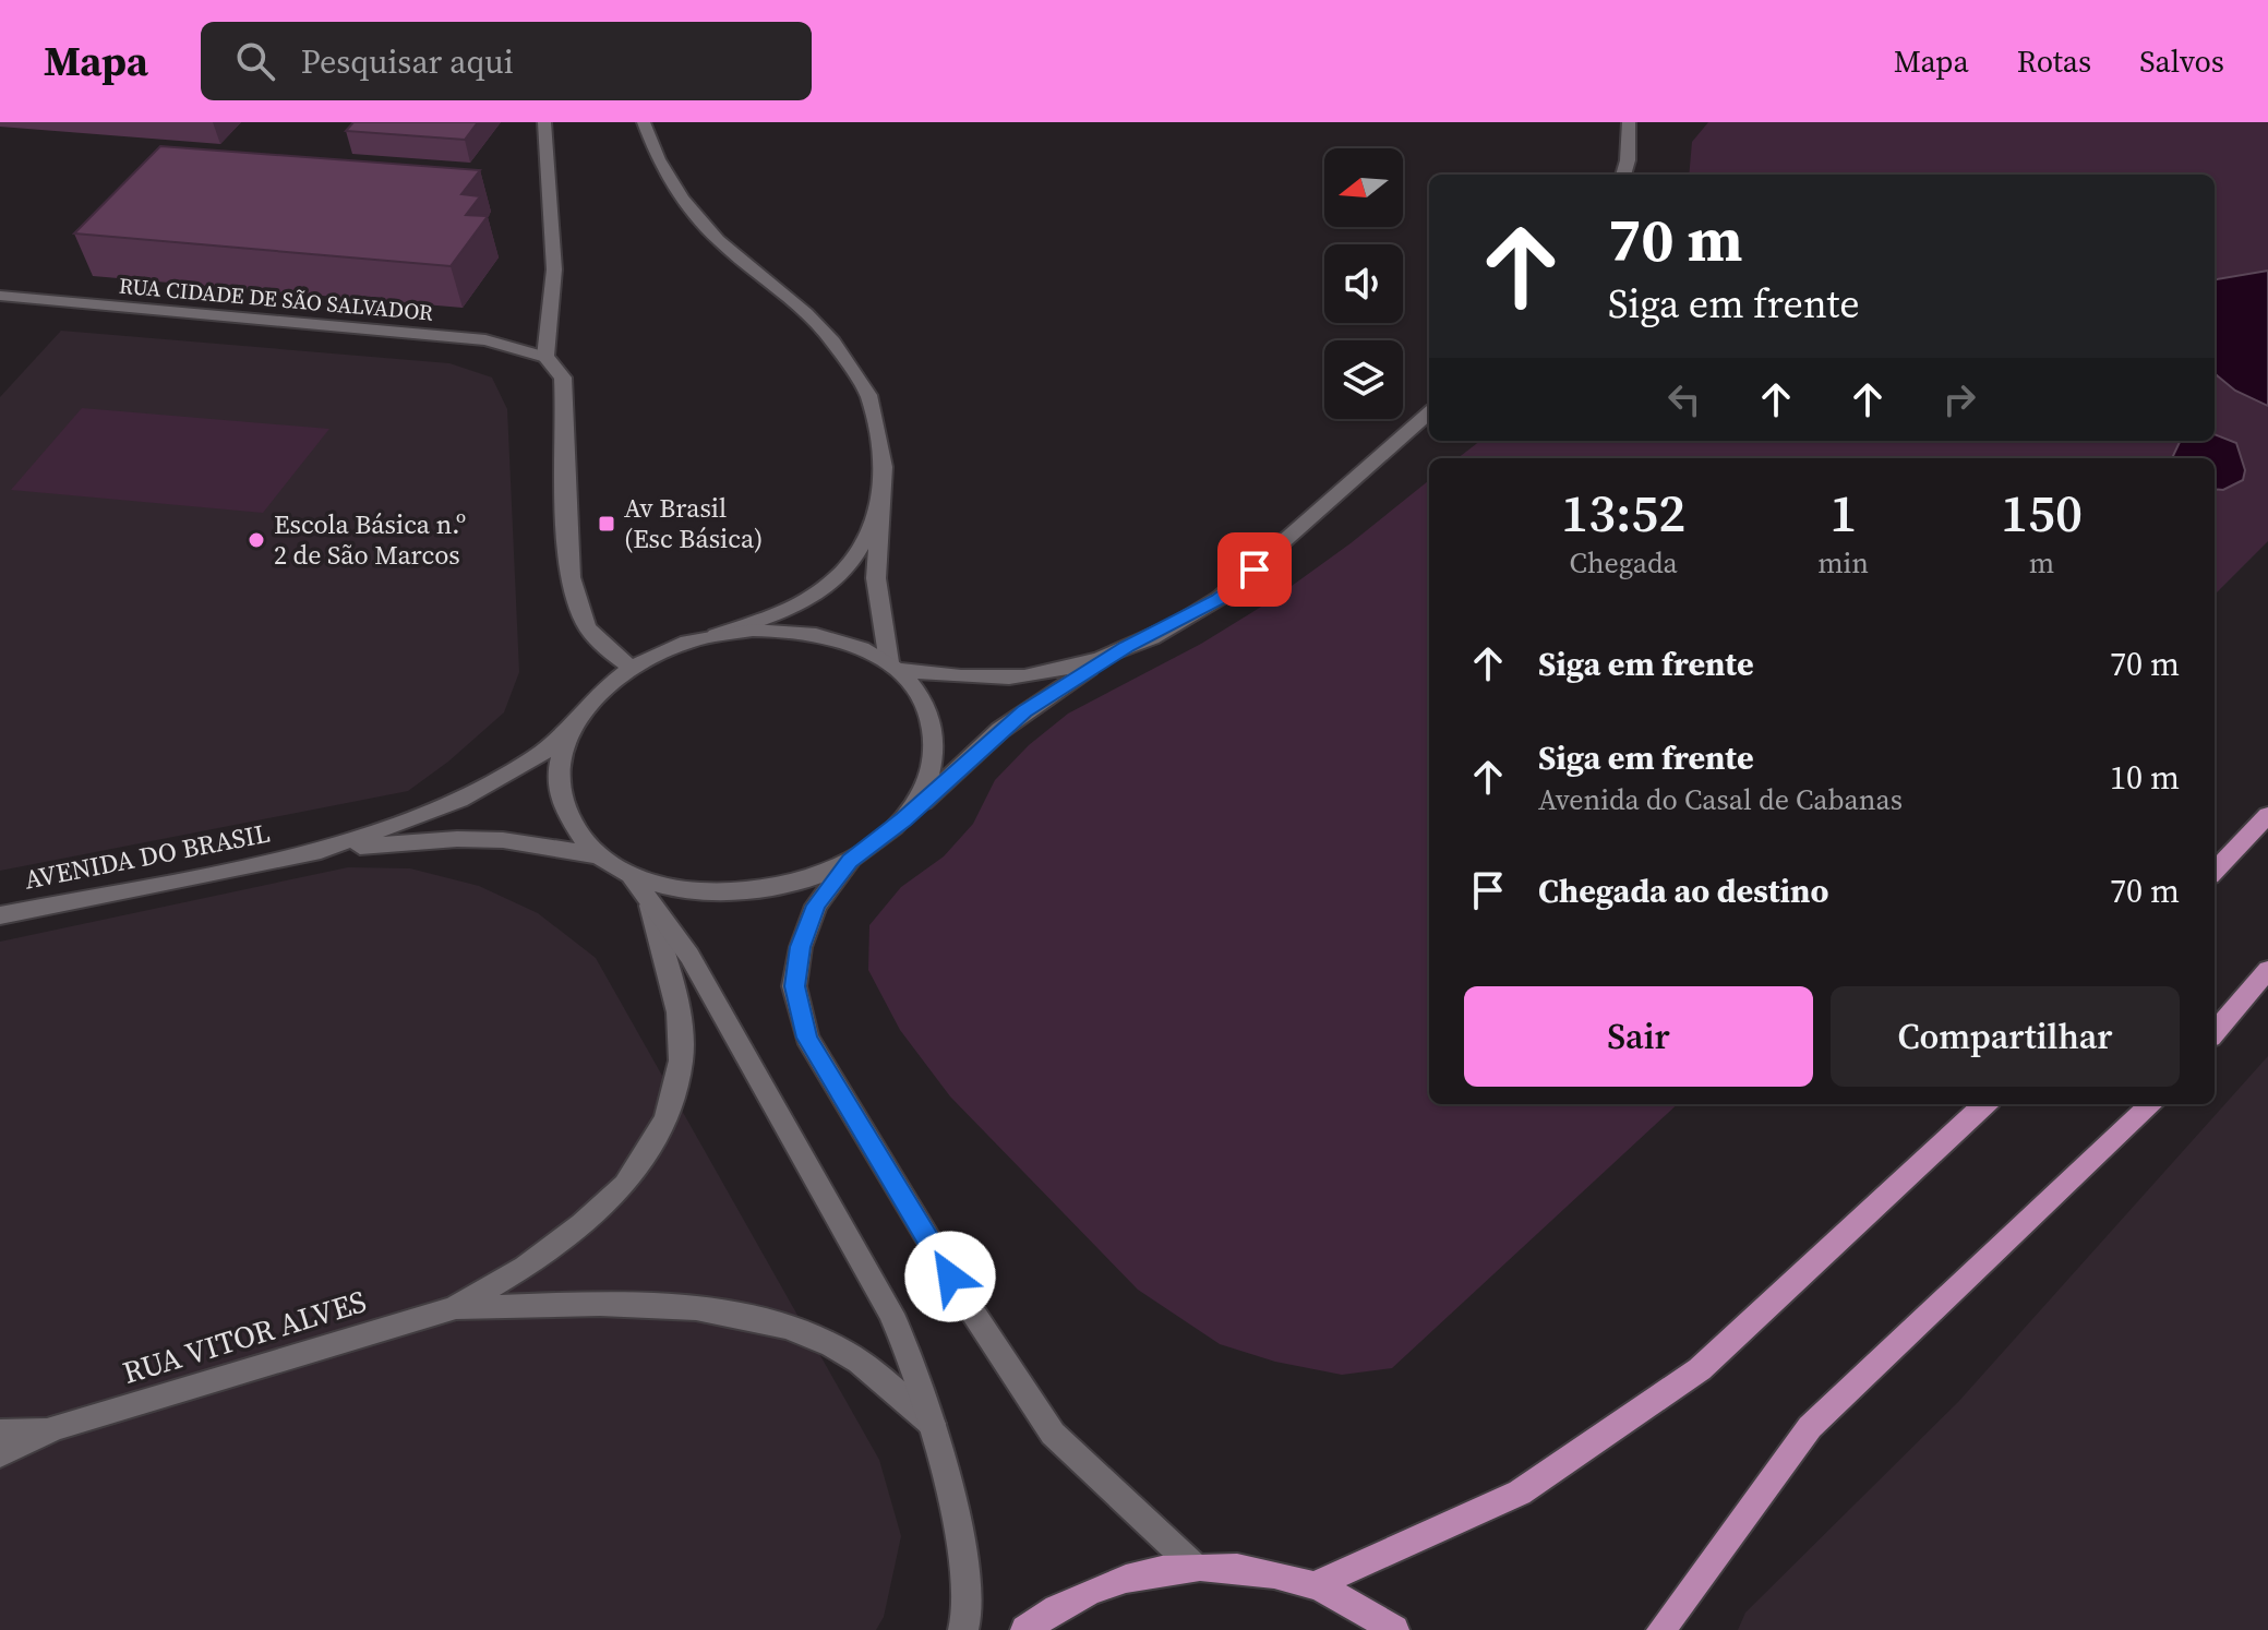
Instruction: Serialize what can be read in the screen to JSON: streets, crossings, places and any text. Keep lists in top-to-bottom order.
{
  "streets": {
    "street": ["RUA CIDADE DE SÃO SALVADOR", "AVENIDA DO BRASIL", "RUA VITOR ALVES"]
  },
  "places": {
    "transit": ["Av Brasil (Esc Básica)"],
    "other": ["Escola Básica n.º 2 de São Marcos"]
  },
  "north": "left",
  "page": {
    "header": "Mapa",
    "search": "Pesquisar aqui",
    "nav": ["Mapa", "Rotas", "Salvos"],
    "turn": ["70 m", "Siga em frente"],
    "eta": [
      "13:52",
      "Chegada",
      "1",
      "min",
      "150",
      "m"
    ],
    "list": [
      {
        "name": "Siga em frente",
        "value": "70 m"
      },
      {
        "name": "Siga em frente",
        "note": "Avenida do Casal de Cabanas",
        "value": "10 m"
      },
      {
        "name": "Chegada ao destino",
        "value": "70 m"
      }
    ],
    "buttons": ["Sair", "Compartilhar"]
  }
}
